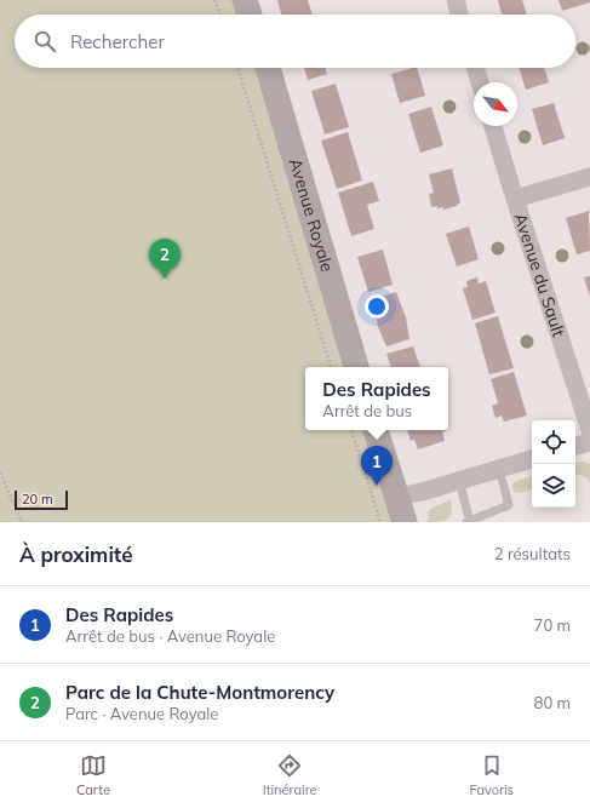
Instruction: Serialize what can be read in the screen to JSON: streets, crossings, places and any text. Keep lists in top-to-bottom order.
{
  "streets": {
    "main road": ["Avenue Royale"],
    "street": ["Avenue du Sault"]
  },
  "scale_bar": "20 m",
  "north": "bottom right",
  "page": {
    "search": "Rechercher",
    "pins": ["2", "1"],
    "popup": ["Des Rapides", "Arrêt de bus"],
    "scale": "20 m",
    "heading": ["À proximité", "2 résultats"],
    "list": [
      {
        "mark": "1",
        "name": "Des Rapides",
        "note": "Arrêt de bus · Avenue Royale",
        "value": "70 m"
      },
      {
        "mark": "2",
        "name": "Parc de la Chute-Montmorency",
        "note": "Parc · Avenue Royale",
        "value": "80 m"
      }
    ],
    "nav": ["Carte", "Itinéraire", "Favoris"]
  }
}
